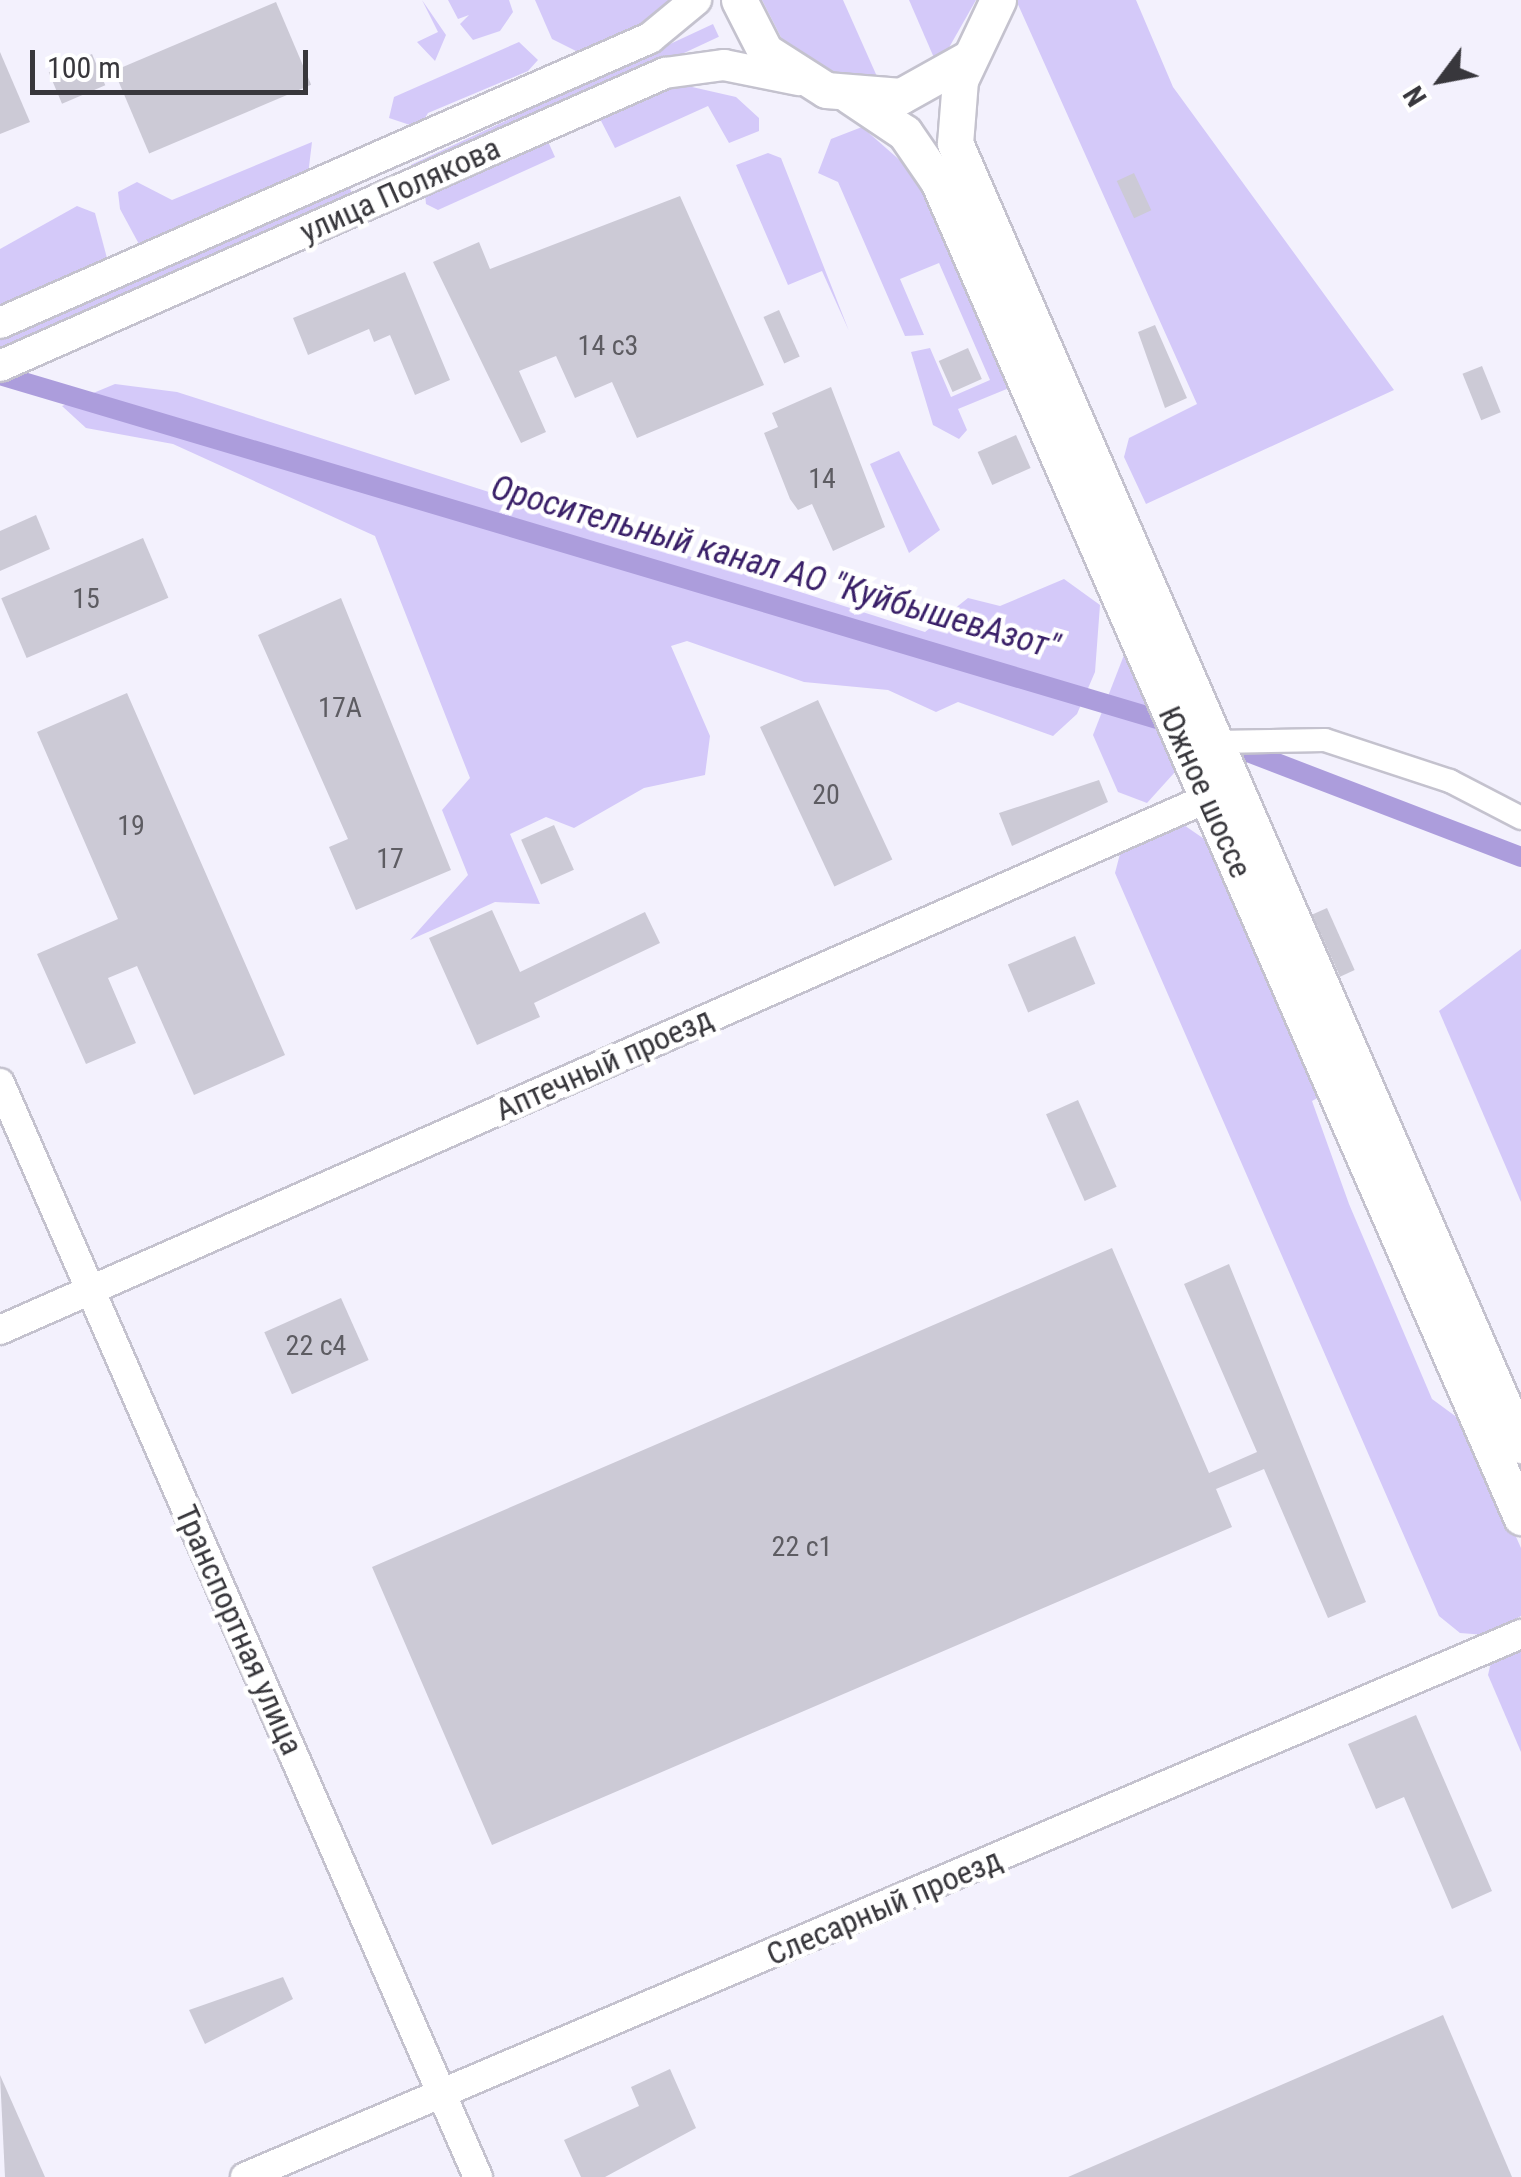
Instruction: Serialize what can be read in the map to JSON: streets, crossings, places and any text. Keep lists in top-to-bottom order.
{
  "streets": {
    "main road": ["улица Полякова", "Южное шоссе"],
    "street": ["Аптечный проезд", "Транспортная улица", "Слесарный проезд"]
  },
  "crossings": [
    ["улица Полякова", "Южное шоссе"],
    ["Южное шоссе", "Аптечный проезд"],
    ["Аптечный проезд", "Транспортная улица"],
    ["Транспортная улица", "Слесарный проезд"]
  ],
  "water": ["Оросительный канал АО \"КуйбышевАзот\""],
  "house_numbers": [
    "14 с3",
    "14",
    "15",
    "17А",
    "20",
    "19",
    "17",
    "22 с4",
    "22 с1"
  ],
  "scale_bar": "100 m",
  "north": "bottom left"
}
